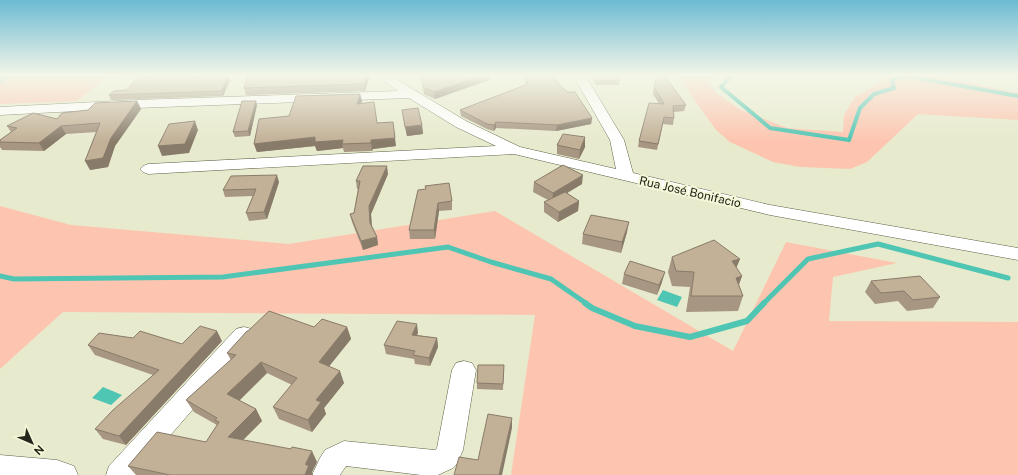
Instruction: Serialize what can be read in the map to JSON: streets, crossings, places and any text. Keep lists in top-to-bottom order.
{
  "streets": {
    "street": ["Rua José Bonifacio"]
  },
  "north": "bottom right"
}
